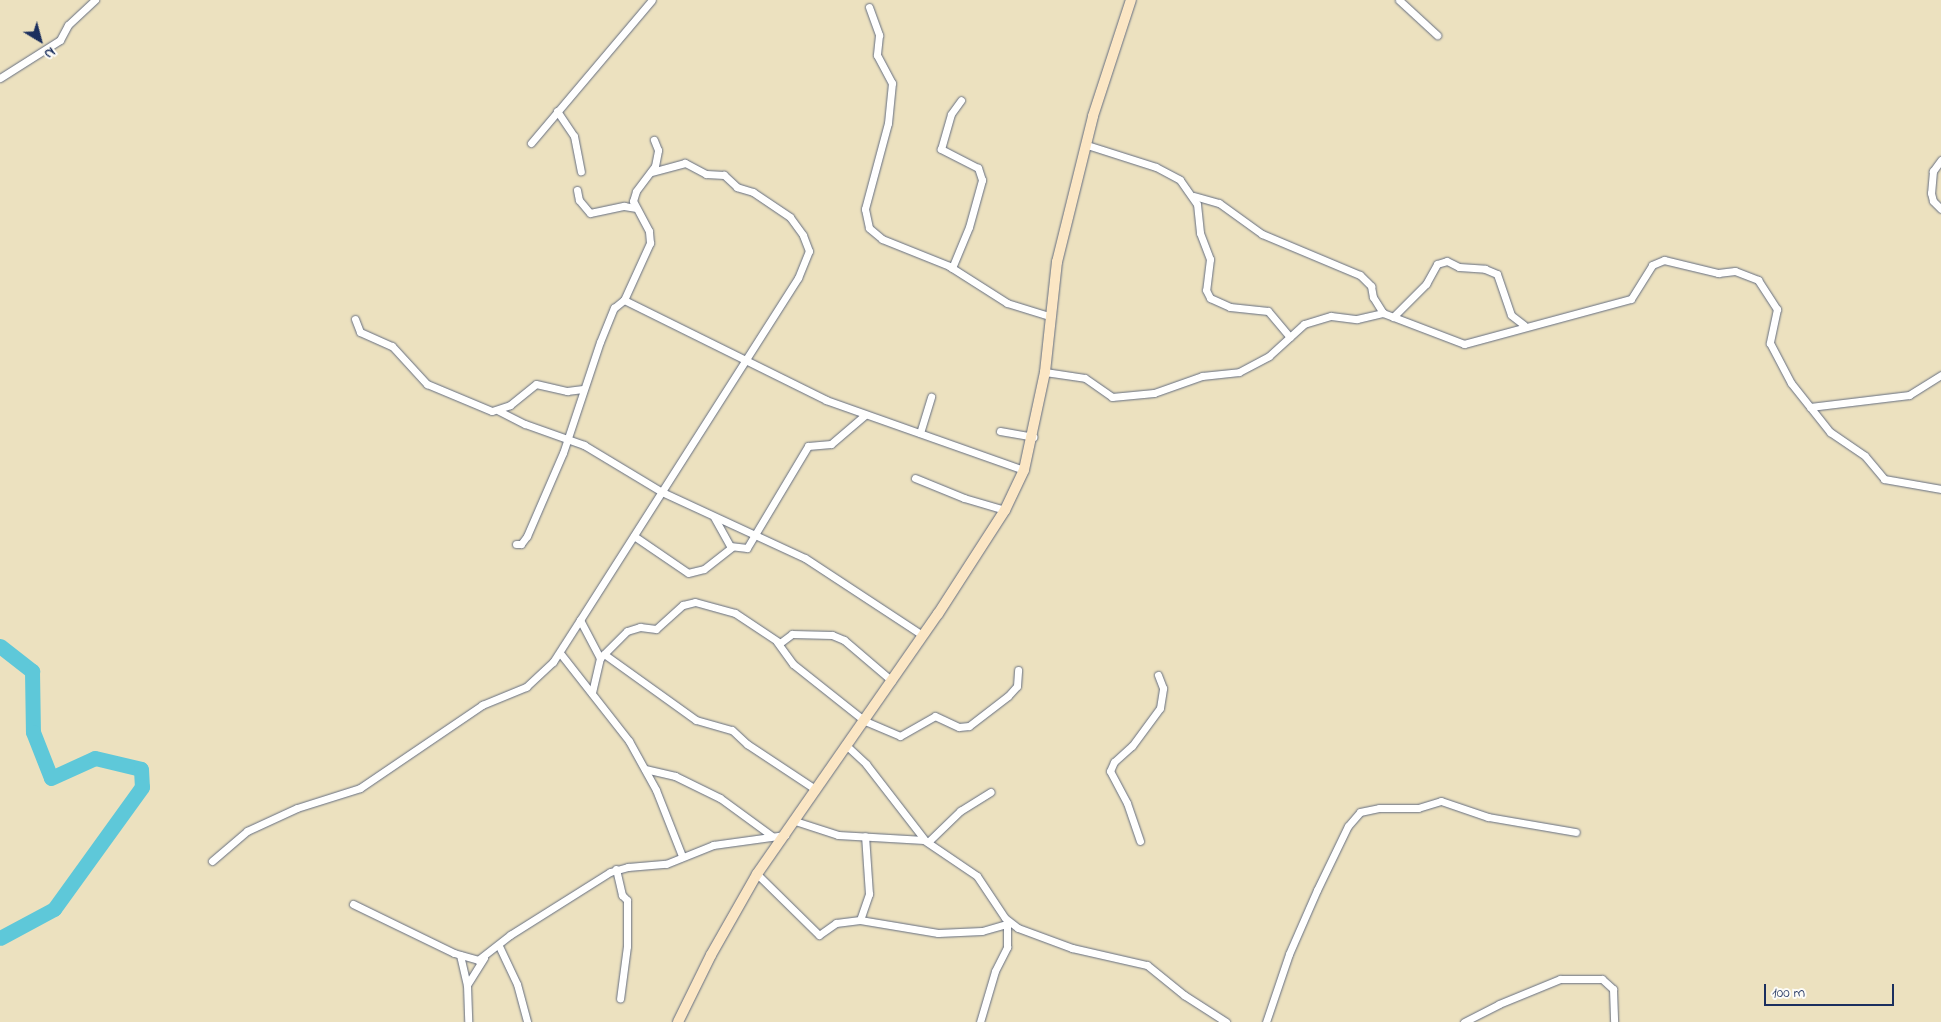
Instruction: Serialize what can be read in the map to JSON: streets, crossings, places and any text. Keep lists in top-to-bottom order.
{
  "scale_bar": "100 m",
  "north": "bottom right"
}
